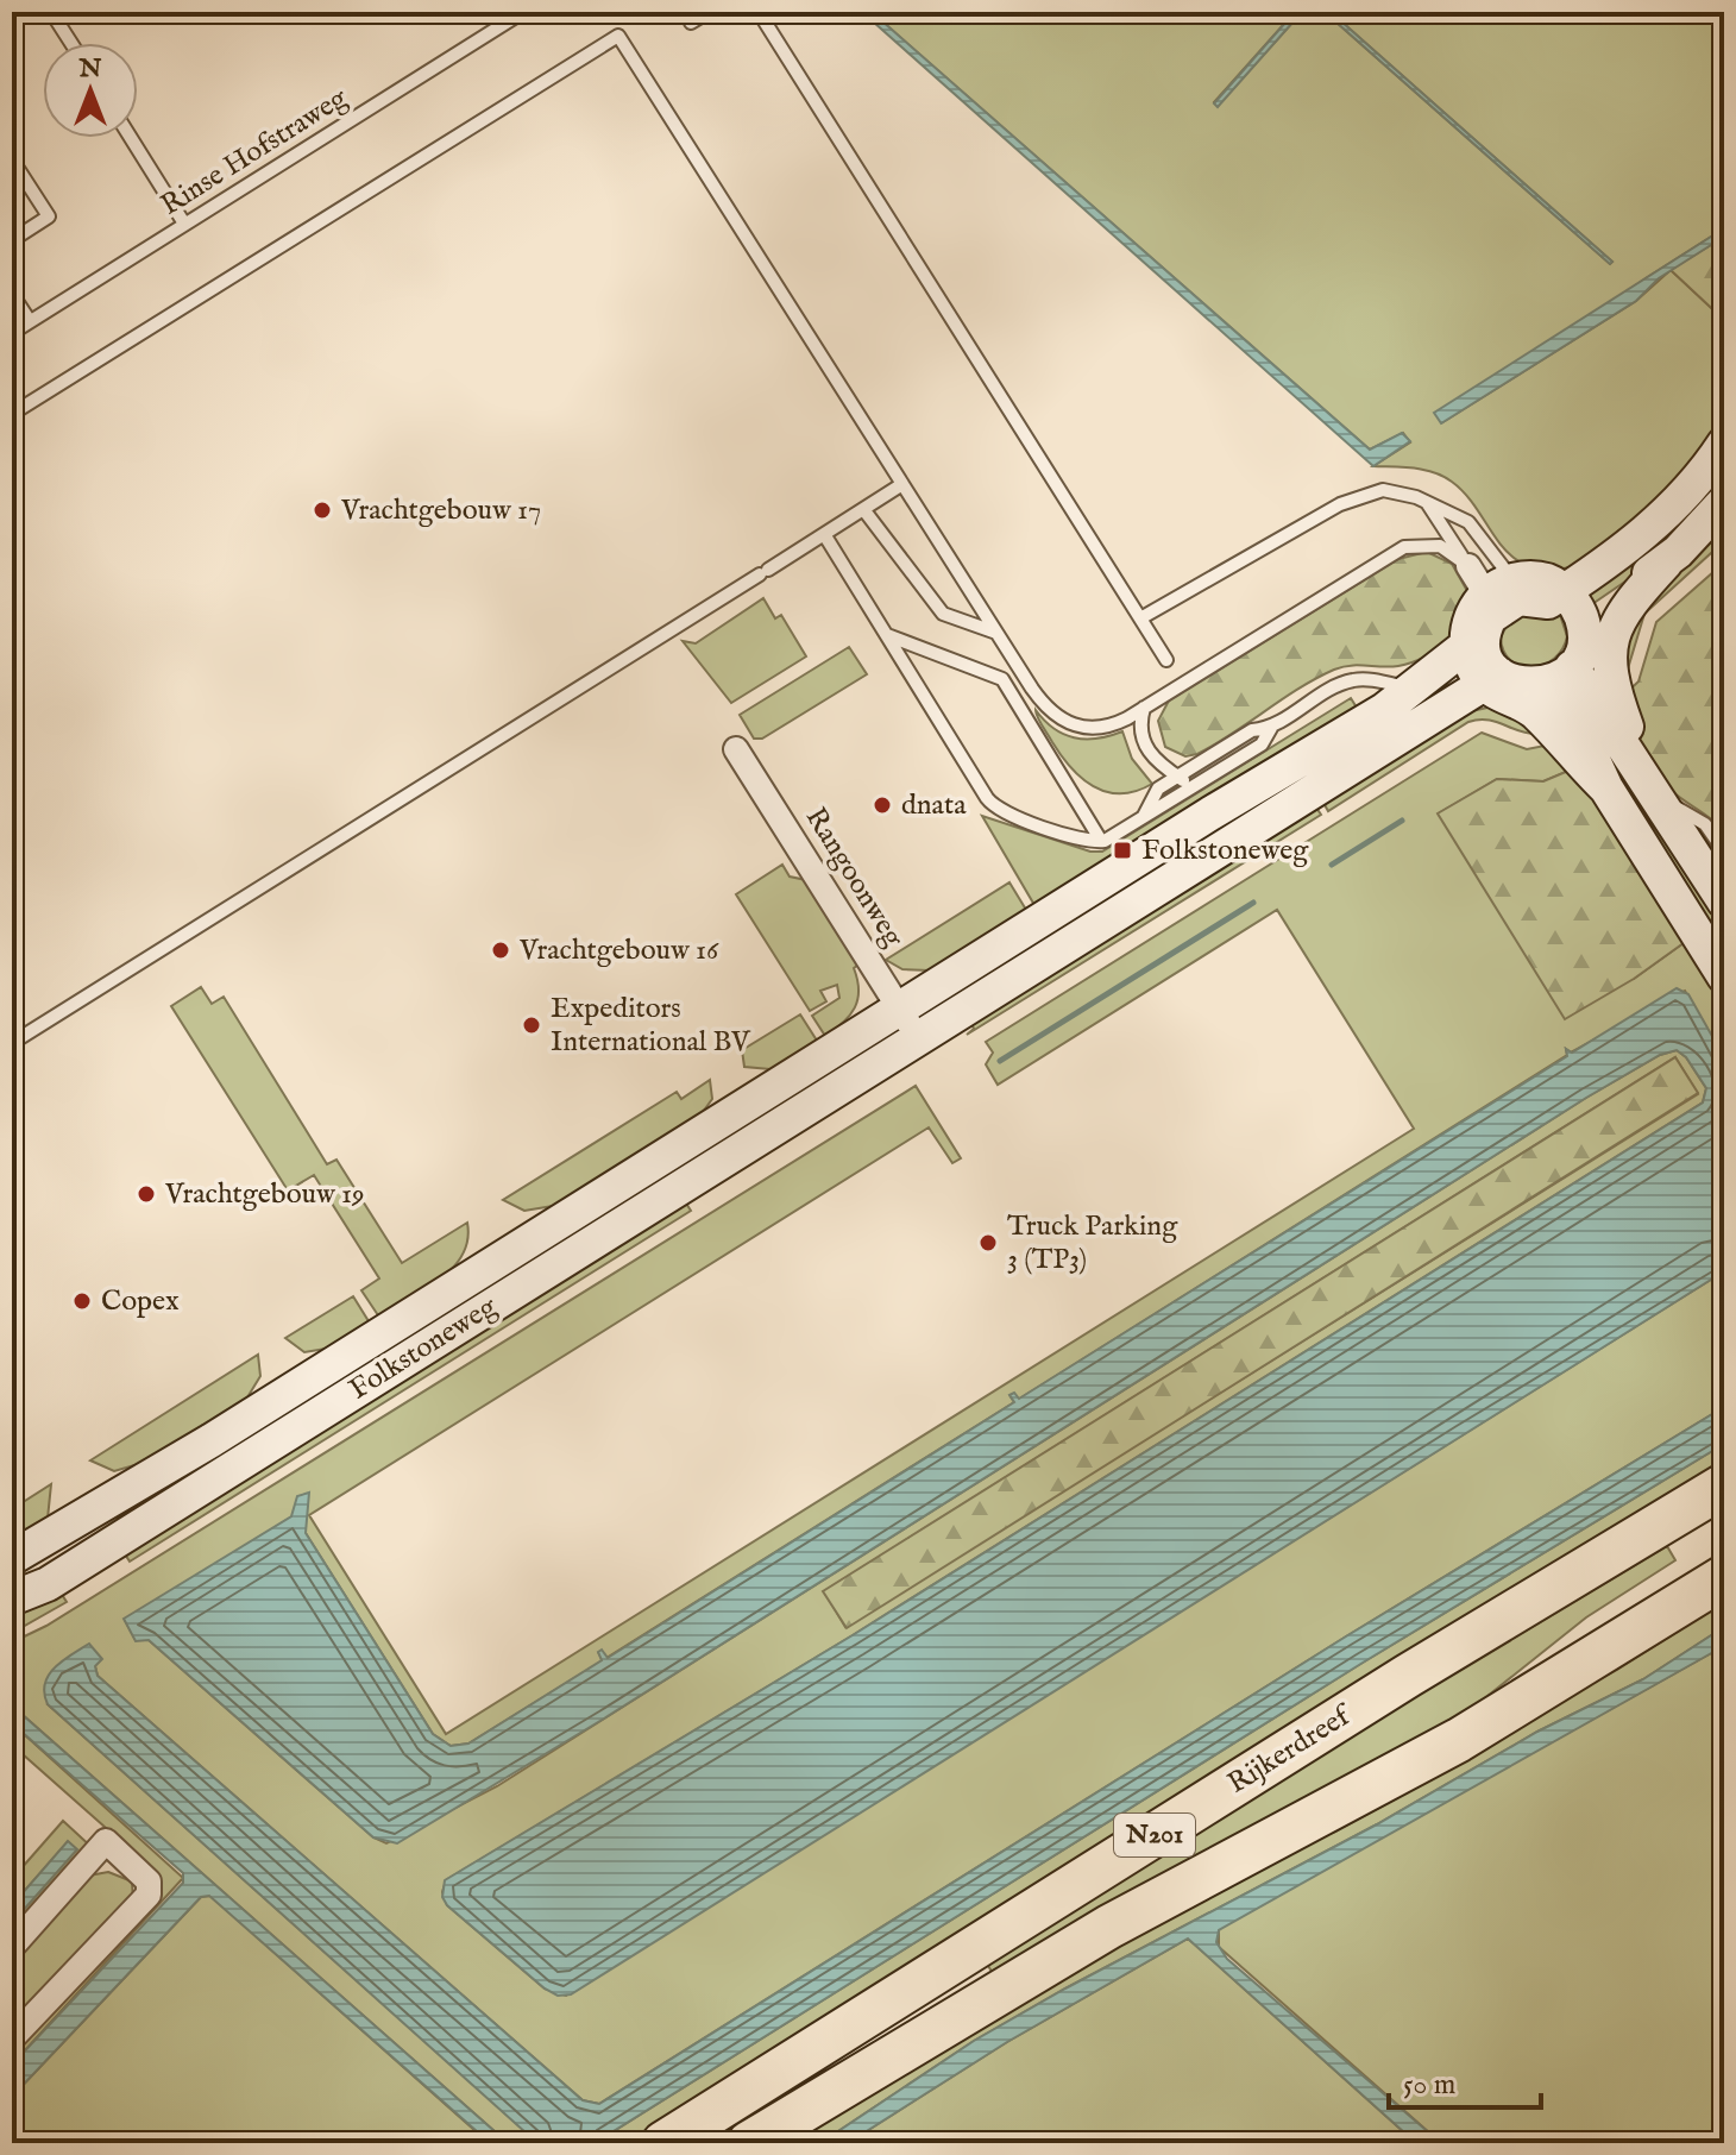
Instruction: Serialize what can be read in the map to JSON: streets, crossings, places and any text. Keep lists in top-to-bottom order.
{
  "streets": {
    "highway": ["Rijkerdreef", "N201"],
    "street": ["Rangoonweg", "Folkstoneweg"],
    "lane": ["Rinse Hofstraweg"]
  },
  "crossings": [
    ["Rangoonweg", "Folkstoneweg"]
  ],
  "places": {
    "other": [
      "Vrachtgebouw 17",
      "dnata",
      "Vrachtgebouw 16",
      "Expeditors International BV",
      "Vrachtgebouw 19",
      "Truck Parking 3 (TP3)",
      "Copex"
    ],
    "transit": ["Folkstoneweg"]
  },
  "scale_bar": "50 m",
  "north": "top"
}
